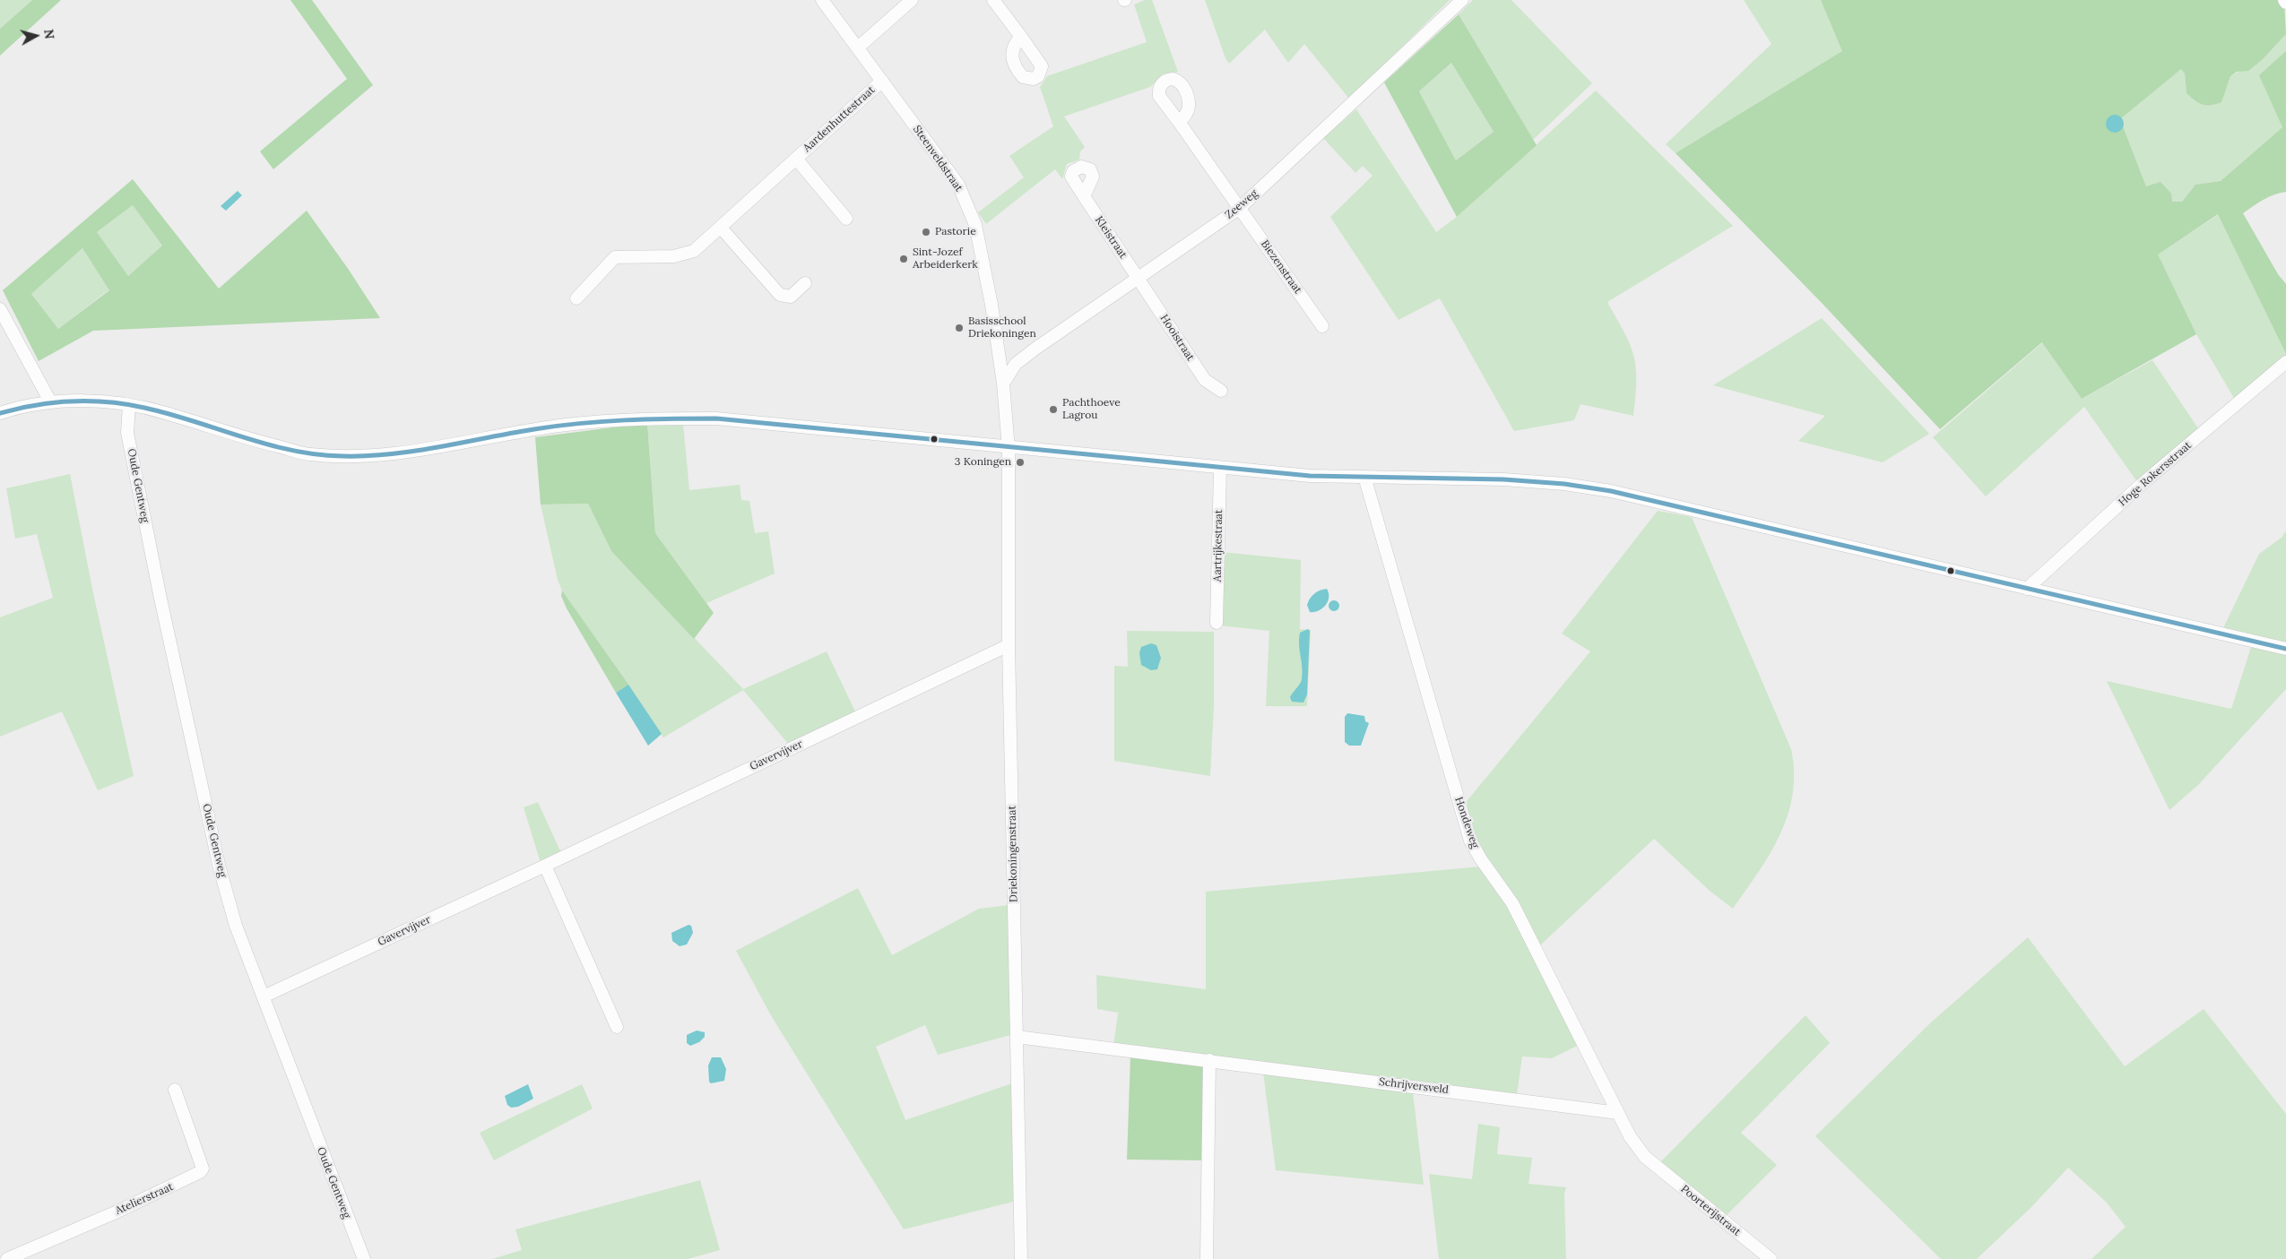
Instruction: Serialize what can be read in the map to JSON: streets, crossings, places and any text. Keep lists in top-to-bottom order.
{
  "streets": {
    "street": [
      "Aardenhuttestraat",
      "Steenveldstraat",
      "Zeeweg",
      "Kleistraat",
      "Biezenstraat",
      "Hooistraat",
      "Hoge Rokersstraat",
      "Oude Gentweg",
      "Aartrijkestraat",
      "Gavervijver",
      "Hondeweg",
      "Driekoningenstraat",
      "Schrijversveld",
      "Atelierstraat",
      "Poorterijstraat"
    ]
  },
  "crossings": [
    ["Aardenhuttestraat", "Steenveldstraat"],
    ["Steenveldstraat", "Zeeweg"],
    ["Steenveldstraat", "Driekoningenstraat"],
    ["Zeeweg", "Kleistraat"],
    ["Zeeweg", "Biezenstraat"],
    ["Zeeweg", "Hooistraat"],
    ["Kleistraat", "Hooistraat"],
    ["Oude Gentweg", "Gavervijver"],
    ["Gavervijver", "Driekoningenstraat"],
    ["Hondeweg", "Schrijversveld"],
    ["Hondeweg", "Poorterijstraat"],
    ["Driekoningenstraat", "Schrijversveld"]
  ],
  "places": [
    "Pastorie",
    "Sint-Jozef Arbeiderkerk",
    "Basisschool Driekoningen",
    "Pachthoeve Lagrou",
    "3 Koningen"
  ],
  "north": "right"
}
